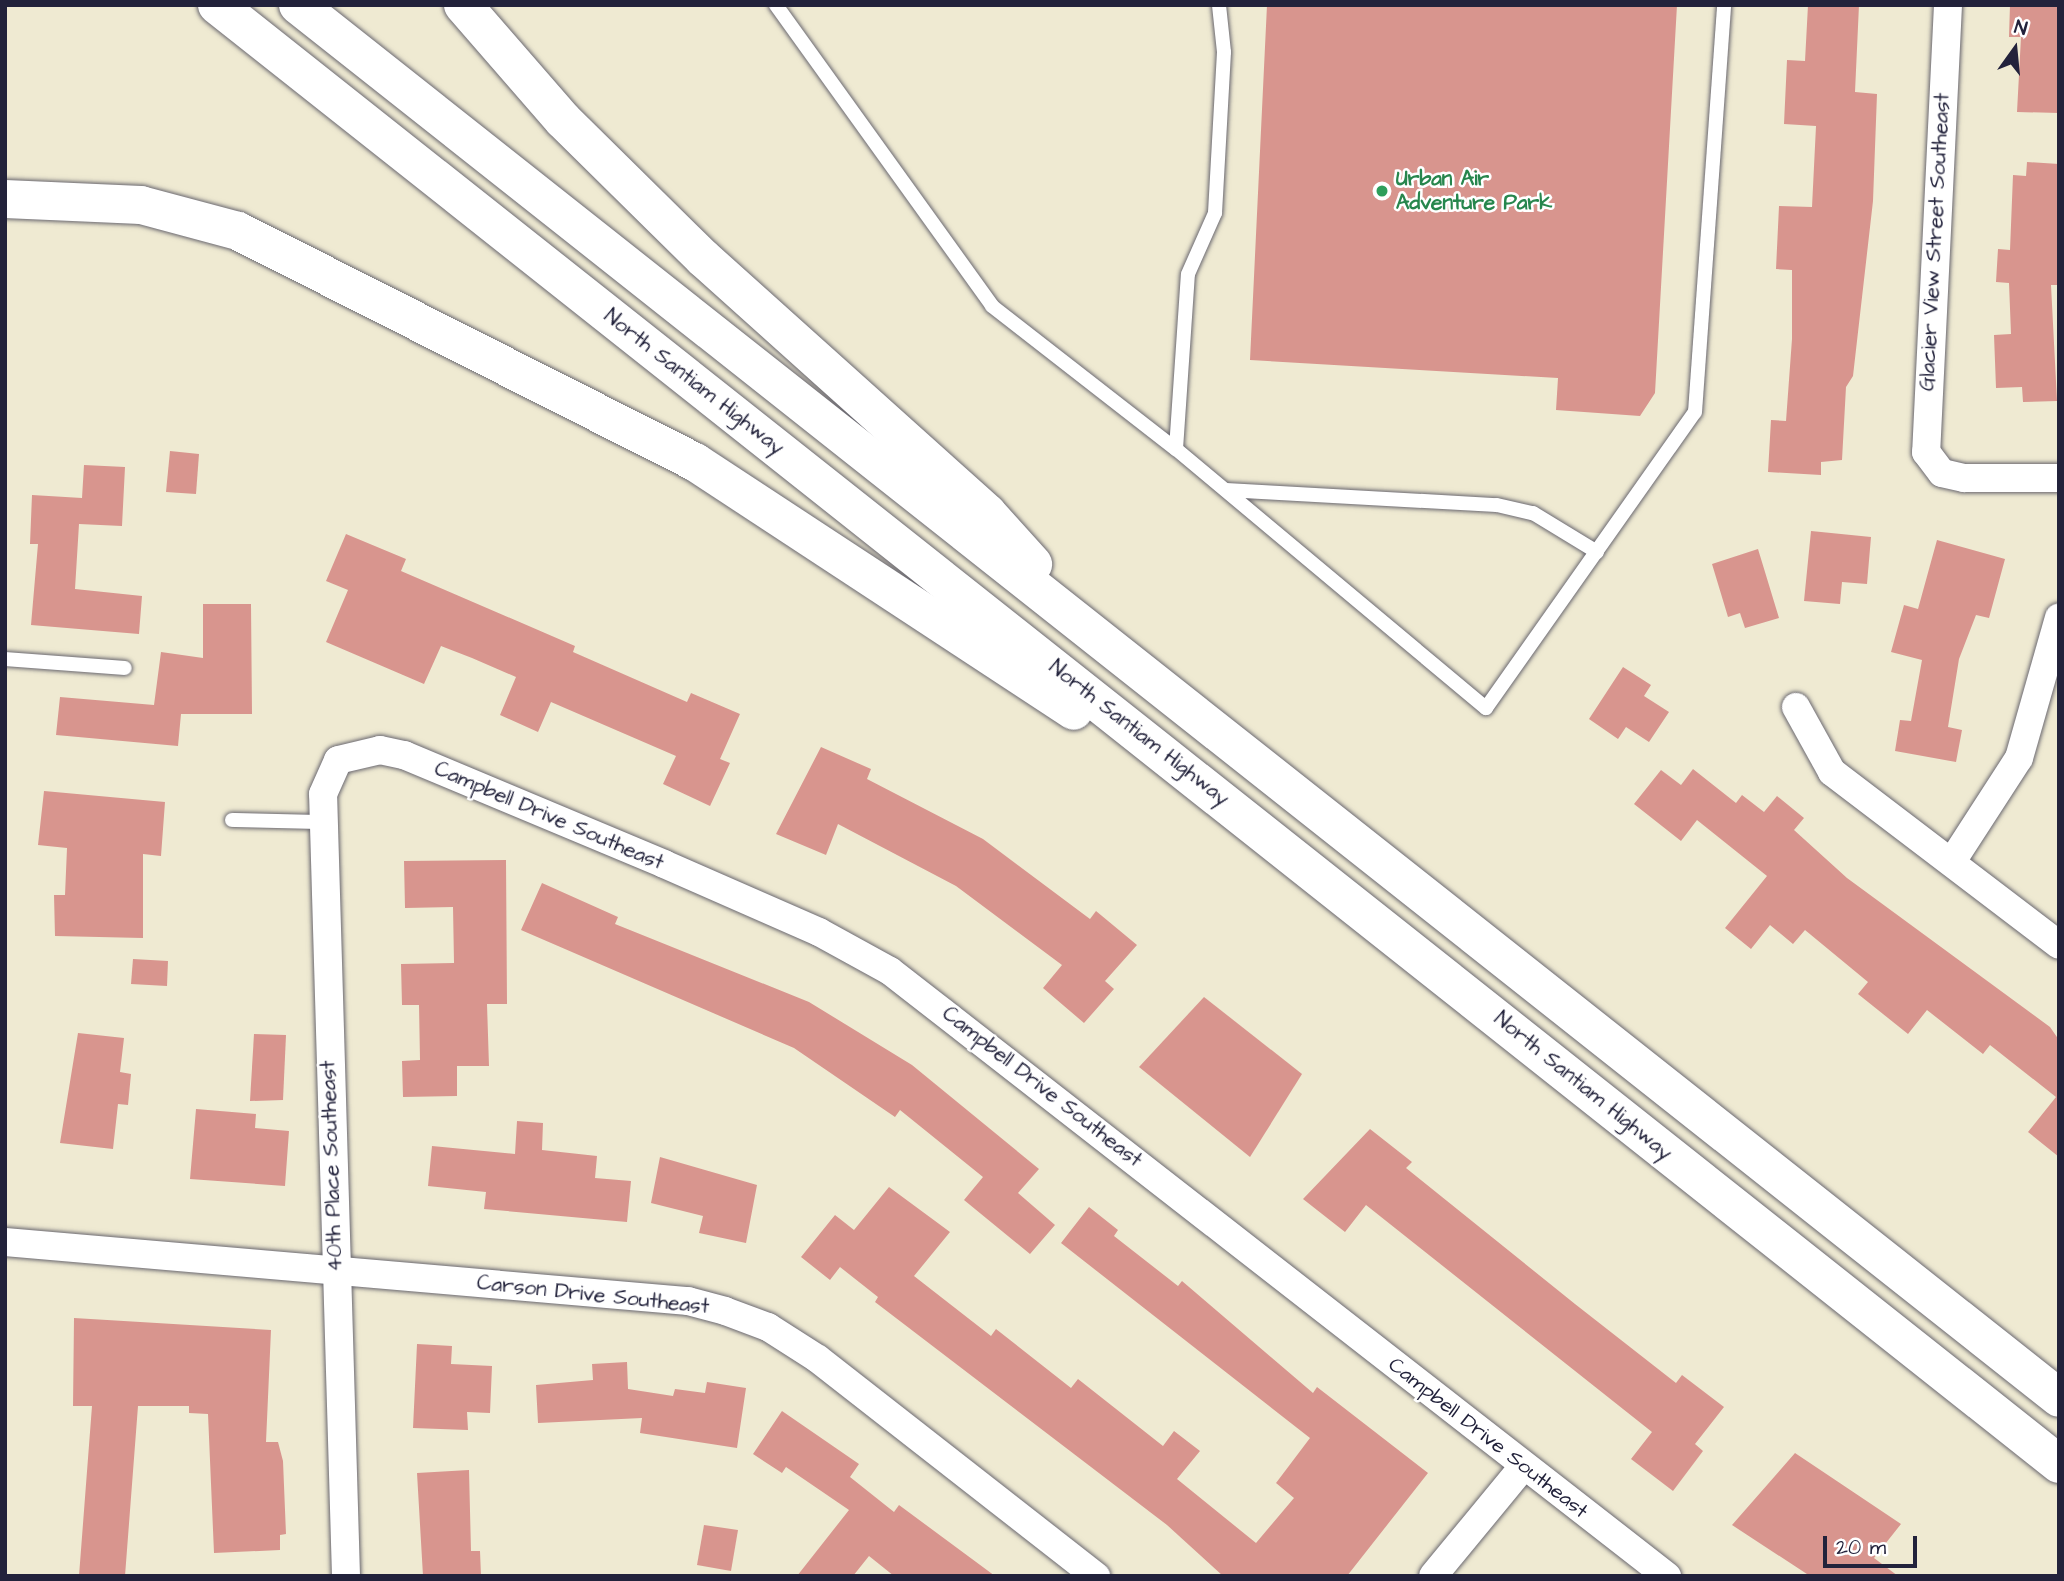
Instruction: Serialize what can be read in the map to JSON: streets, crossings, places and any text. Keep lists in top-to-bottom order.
{
  "streets": {
    "highway": ["North Santiam Highway"],
    "street": [
      "Glacier View Street Southeast",
      "Campbell Drive Southeast",
      "40th Place Southeast",
      "Carson Drive Southeast"
    ]
  },
  "crossings": [
    ["Campbell Drive Southeast", "40th Place Southeast"],
    ["40th Place Southeast", "Carson Drive Southeast"]
  ],
  "places": ["Urban Air Adventure Park"],
  "scale_bar": "20 m",
  "north": "top"
}
